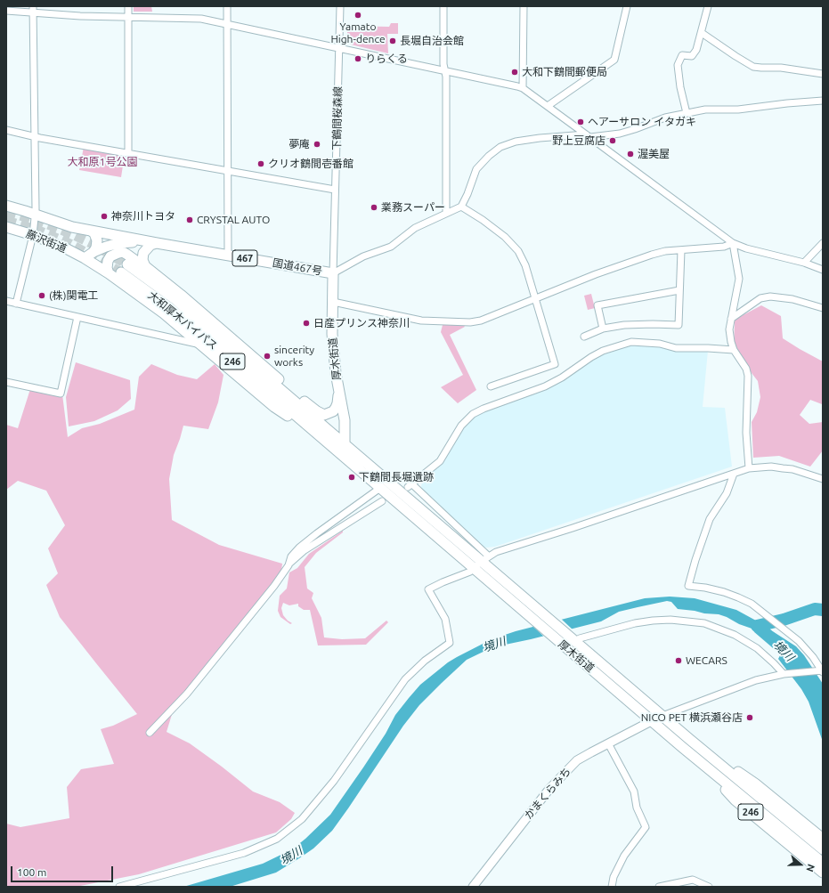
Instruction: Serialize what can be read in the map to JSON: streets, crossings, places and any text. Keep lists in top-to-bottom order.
{
  "streets": {
    "highway": [
      "藤沢街道",
      "467",
      "国道467号",
      "大和厚木バイパス",
      "厚木街道",
      "246"
    ],
    "main road": ["かまくらみち"],
    "street": ["下鶴間桜森線"]
  },
  "crossings": [
    ["下鶴間桜森線", "国道467号"],
    ["下鶴間桜森線", "厚木街道"],
    ["藤沢街道", "国道467号"],
    ["藤沢街道", "大和厚木バイパス"],
    ["国道467号", "厚木街道"],
    ["大和厚木バイパス", "厚木街道"],
    ["大和厚木バイパス", "246"],
    ["厚木街道", "246"],
    ["厚木街道", "かまくらみち"]
  ],
  "water": ["境川"],
  "parks": ["大和原1号公園"],
  "places": [
    "Yamato High-dence",
    "長堀自治会館",
    "りらくる",
    "大和下鶴間郵便局",
    "ヘアーサロン イタガキ",
    "野上豆腐店",
    "夢庵",
    "渥美屋",
    "クリオ鶴間壱番館",
    "業務スーパー",
    "神奈川トヨタ",
    "CRYSTAL AUTO",
    "(株)関電工",
    "日産プリンス神奈川",
    "sincerity works",
    "下鶴間長堀遺跡",
    "WECARS",
    "NICO PET 横浜瀬谷店"
  ],
  "scale_bar": "100 m",
  "north": "right"
}
